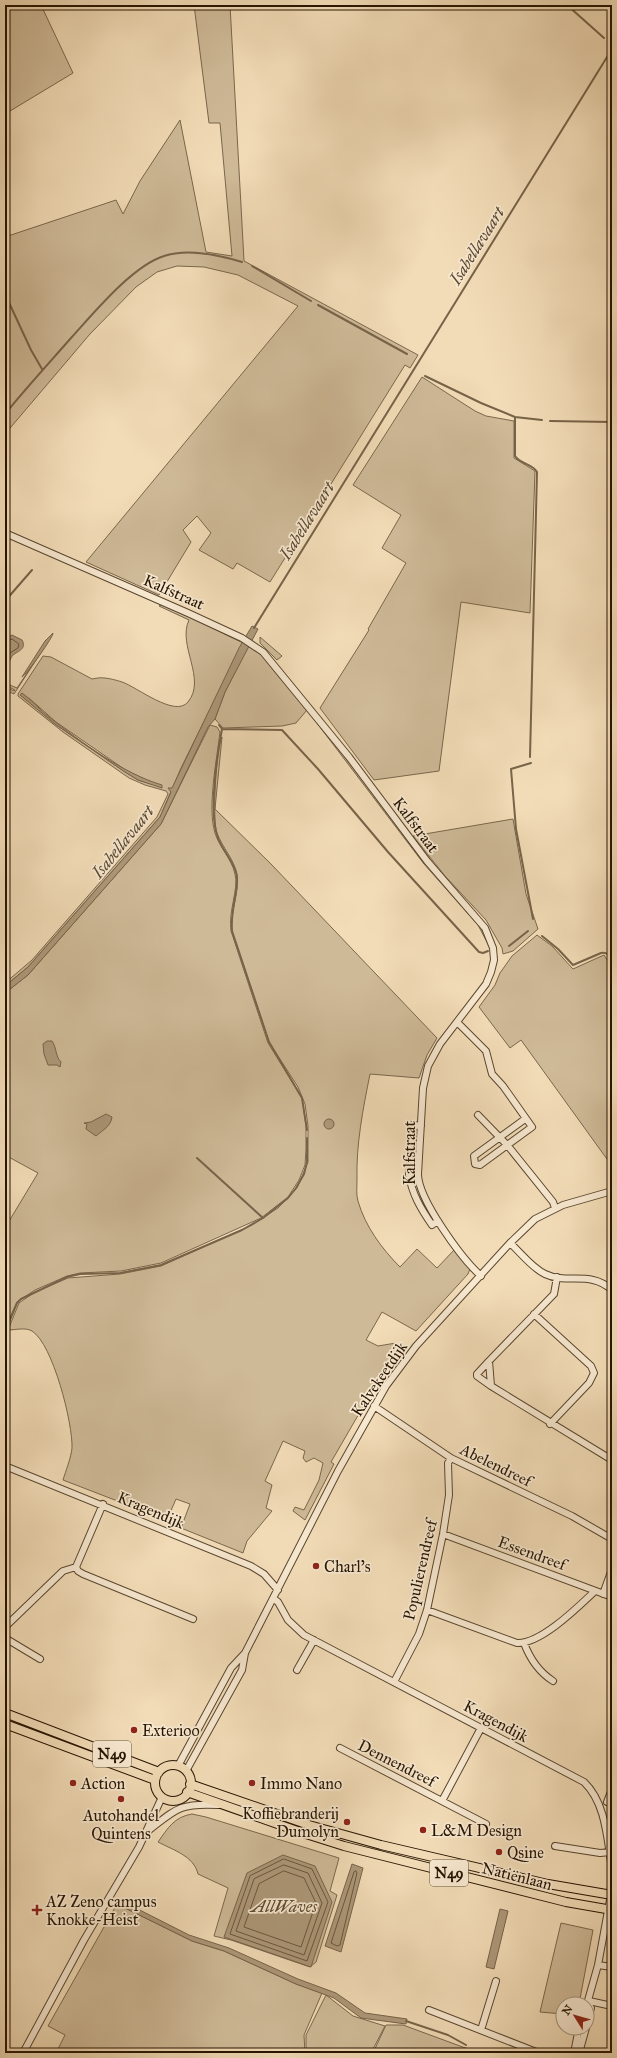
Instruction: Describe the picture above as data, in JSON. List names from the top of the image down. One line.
{"streets":{"main road":["N49","Natiënlaan"],"street":["Kalfstraat","Kalvekeetdijk","Abelendreef","Kragendijk","Essendreef","Populierendreef","Dennendreef"]},"crossings":[["Kalfstraat","Kalvekeetdijk"],["Kalvekeetdijk","Abelendreef"],["Kalvekeetdijk","Kragendijk"],["Kalvekeetdijk","N49"],["Kalvekeetdijk","Natiënlaan"],["Abelendreef","Populierendreef"],["Kragendijk","Populierendreef"],["Kragendijk","Dennendreef"],["Essendreef","Populierendreef"],["N49","Natiënlaan"]],"water":["Isabellavaart","AllWaves"],"places":{"other":["Charl's","Exterioo","Action","Immo Nano","Autohandel Quintens","Koffiebranderij Dumolyn","L&M Design","Qsine"],"health":["AZ Zeno campus Knokke-Heist"]},"north":"top left"}
